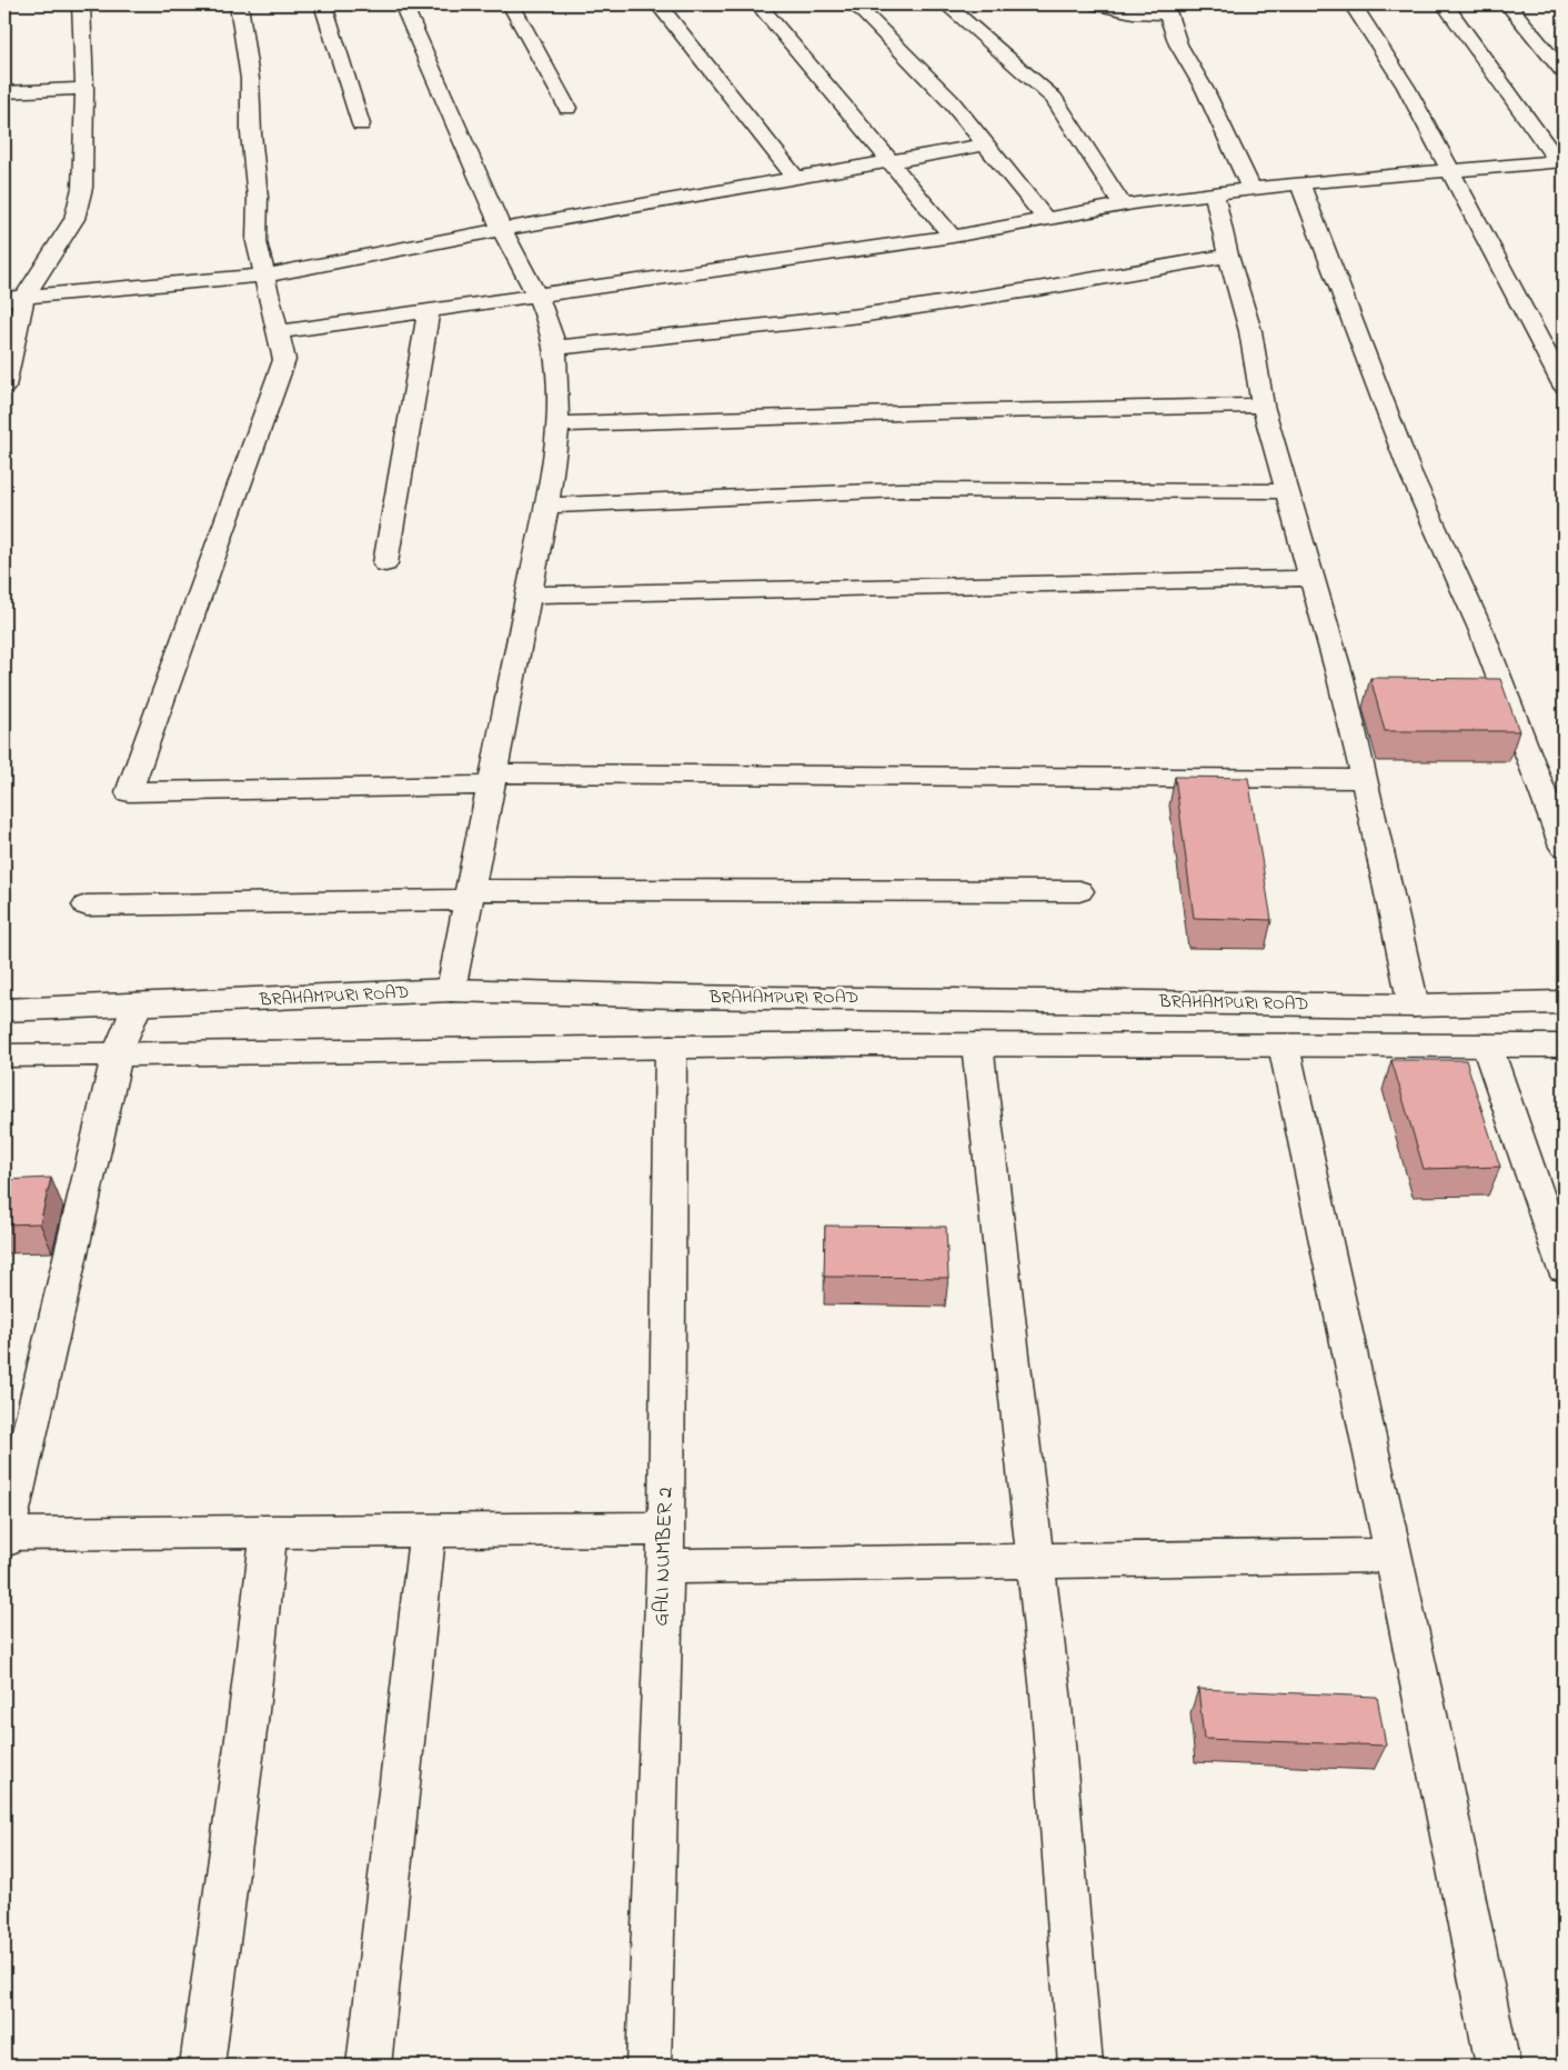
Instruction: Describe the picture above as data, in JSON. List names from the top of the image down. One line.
{"streets":{"street":["BRAHAMPURI ROAD","GALI NUMBER 2"]}}
